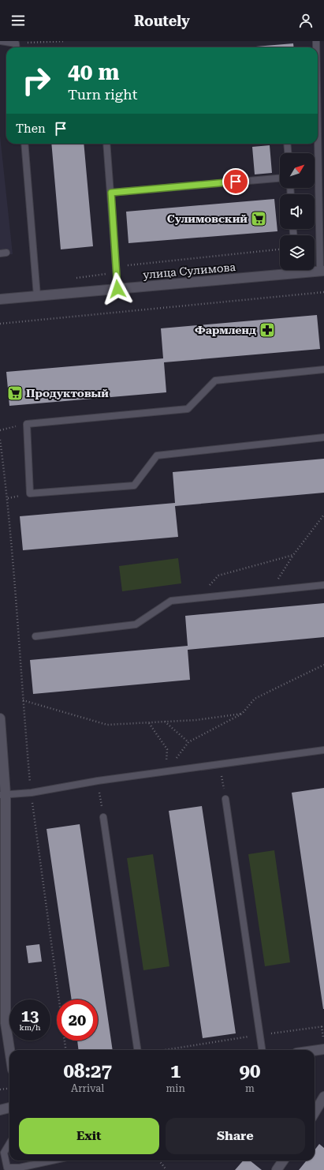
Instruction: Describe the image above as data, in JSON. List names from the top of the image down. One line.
{"streets":{"street":["улица Сулимова"]},"places":{"supermarket":["Сулимовский","Продуктовый"],"pharmacy":["Фармленд"]},"north":"top right","page":{"header":"Routely","turn":["40 m","Turn right"],"then":"Then","speed":"13 km/h","limit":"20","eta":["08:27","Arrival","1","min","90","m"],"buttons":["Exit","Share"]}}
